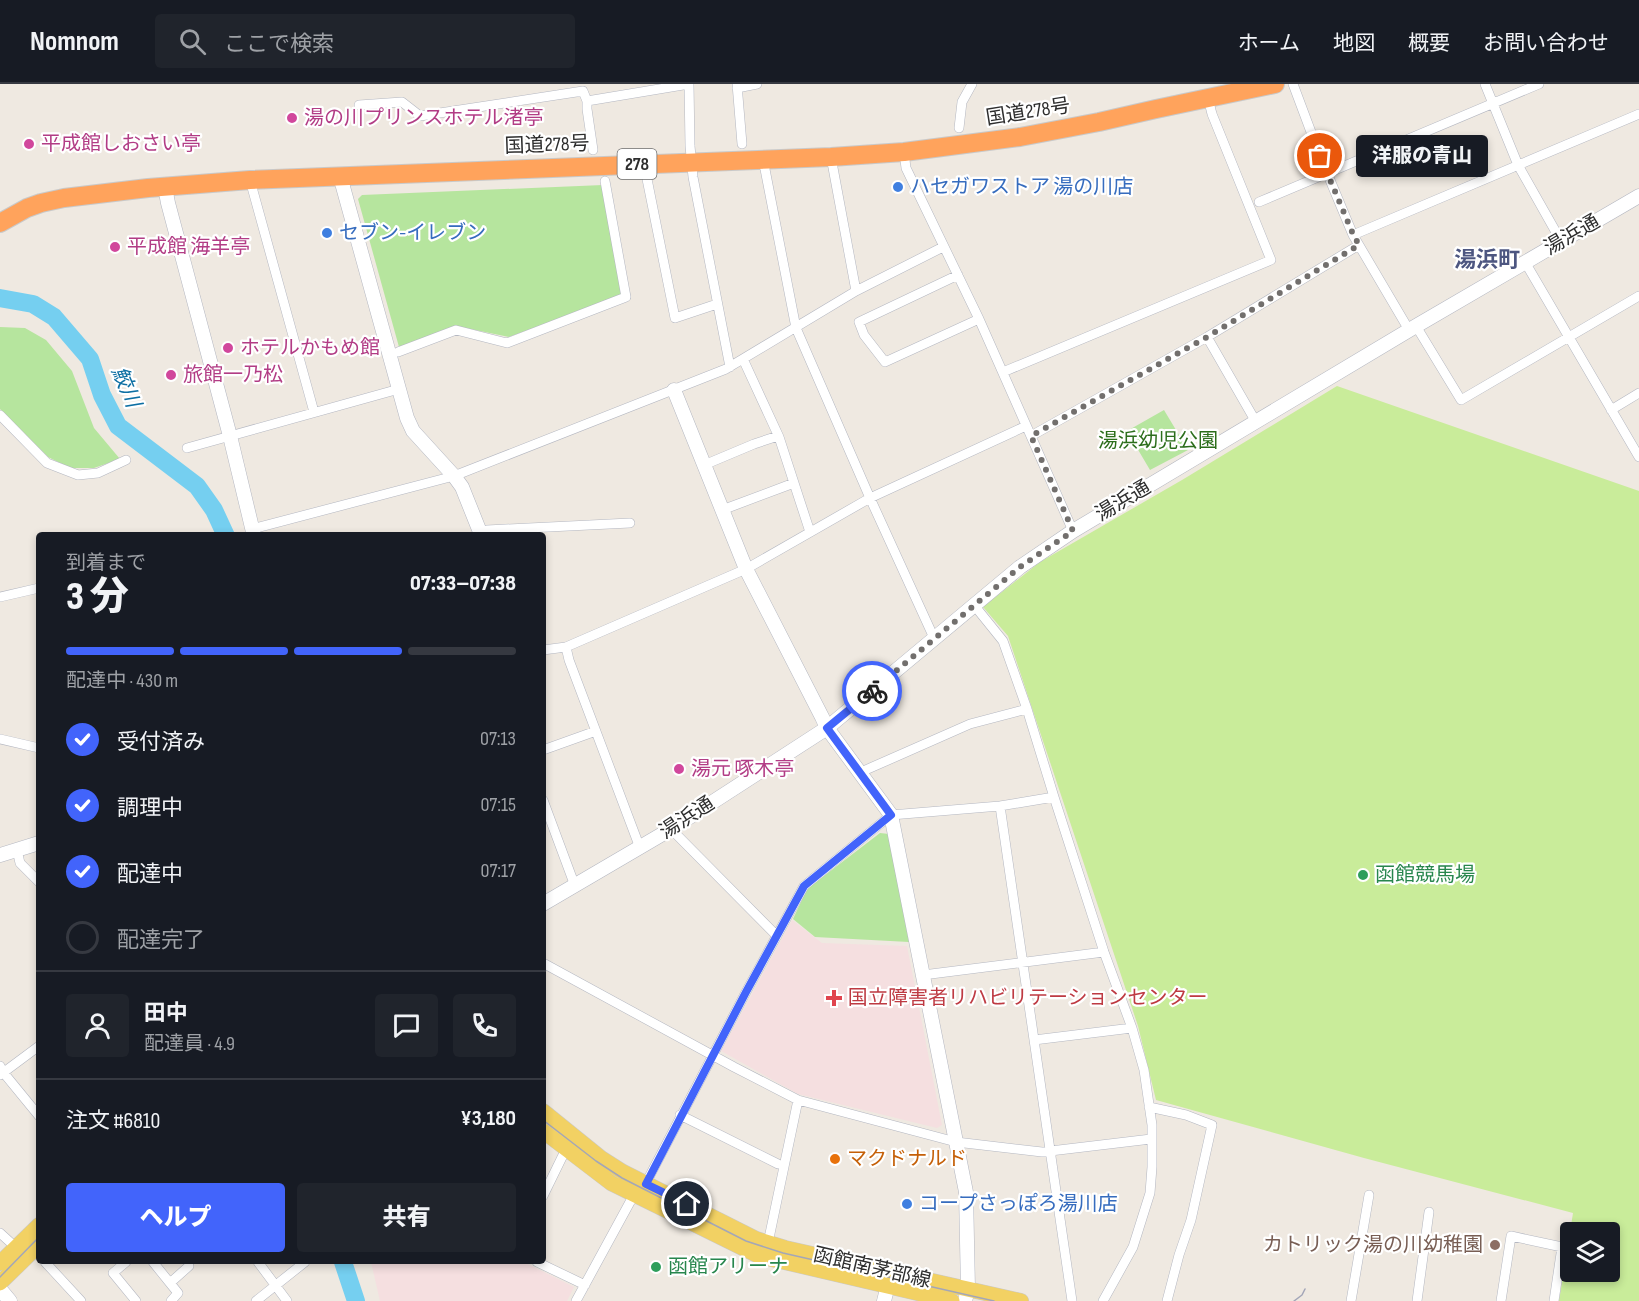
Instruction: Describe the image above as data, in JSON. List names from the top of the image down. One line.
{"streets":{"highway":["国道278号","278"],"main road":["函館南茅部線"],"street":["湯浜通"]},"districts":["湯浜町"],"water":["鮫川"],"parks":["湯浜幼児公園"],"places":{"other":["湯の川プリンスホテル渚亭","平成館しおさい亭","洋服の青山","ハセガワストア 湯の川店","セブン-イレブン","平成館 海羊亭","ホテルかもめ館","旅館一乃松","湯元 啄木亭","函館競馬場","マクドナルド","コープさっぽろ湯川店","カトリック湯の川幼稚園","函館アリーナ"],"health":["国立障害者リハビリテーションセンター"]},"page":{"header":"Nomnom","search":"ここで検索","nav":["ホーム","地図","概要","お問い合わせ"],"bubble":"洋服の青山","heading":["3 分","到着まで","07:33–07:38"],"panel":["田中","配達員 · 4.9","注文 #6810","¥3,180"],"bar":"配達中 · 430 m","list":[["受付済み","07:13"],["調理中","07:15"],["配達中","07:17"],"配達完了"],"buttons":["ヘルプ","共有"]}}
